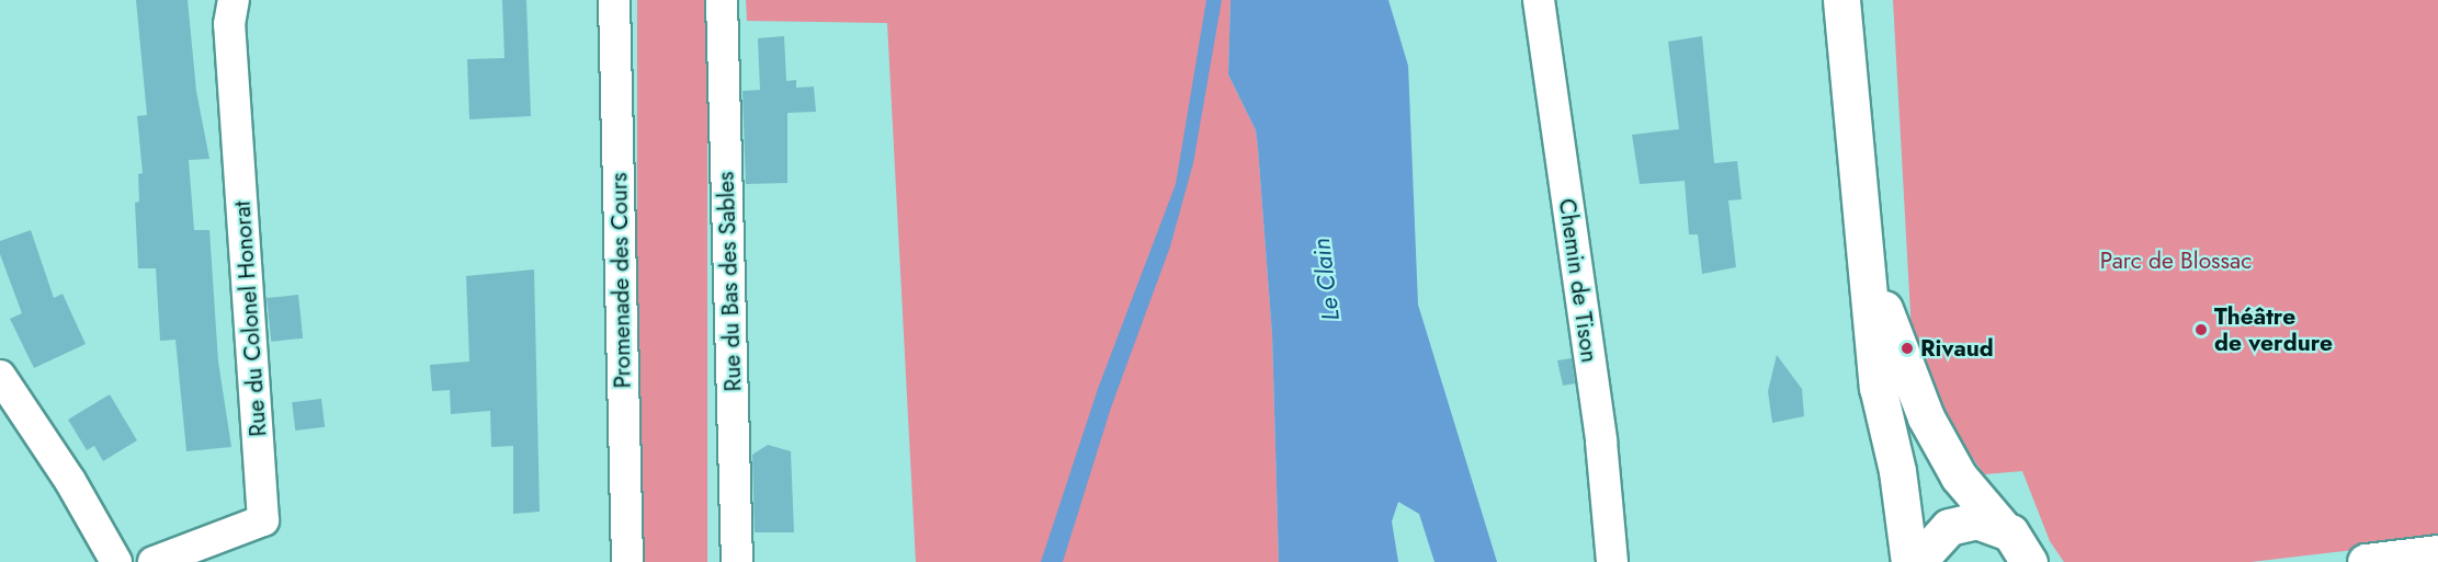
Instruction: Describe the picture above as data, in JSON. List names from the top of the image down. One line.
{"streets":{"street":["Promenade des Cours","Chemin de Tison","Rue du Bas des Sables","Rue du Colonel Honorat"]},"water":["Le Clain"],"parks":["Parc de Blossac"],"places":["Théâtre de verdure","Rivaud"]}
